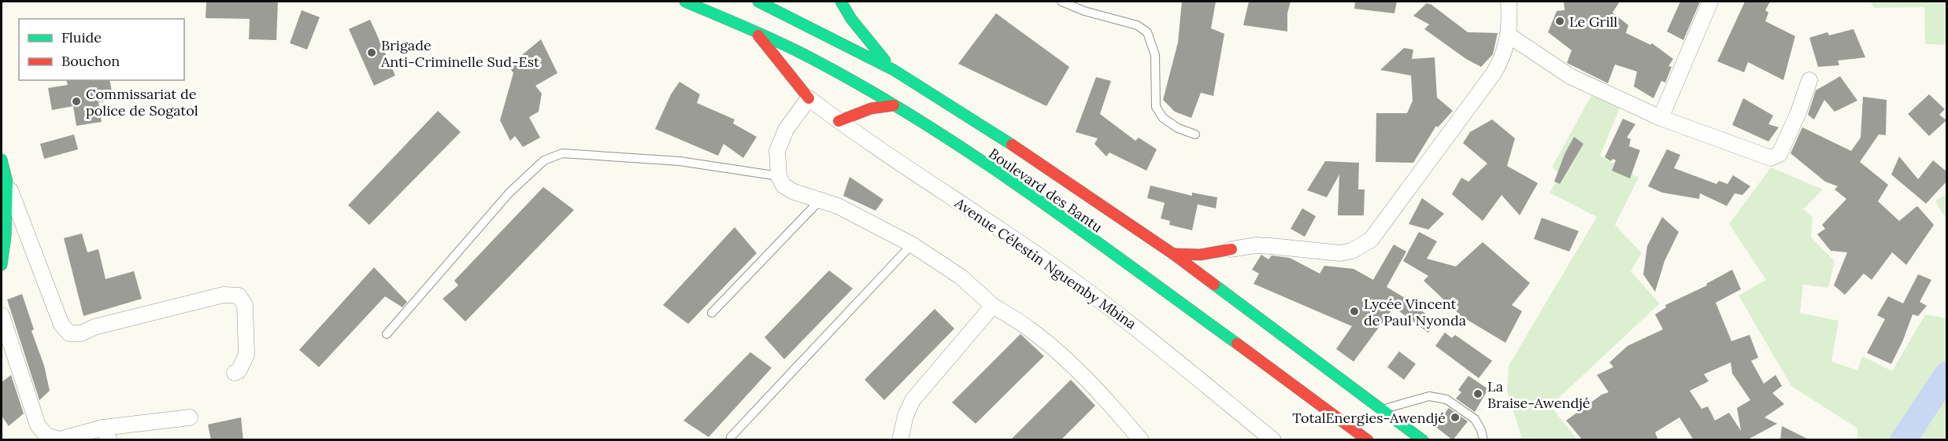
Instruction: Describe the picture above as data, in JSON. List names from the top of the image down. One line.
{"streets":{"main road":["Boulevard des Bantu"],"street":["Avenue Célestin Nguemby Mbina"]},"places":["Le Grill","Brigade Anti-Criminelle Sud-Est","Commissariat de police de Sogatol","Lycée Vincent de Paul Nyonda","La Braise-Awendjé","TotalEnergies-Awendjé"],"legend":["Fluide","Bouchon"]}
